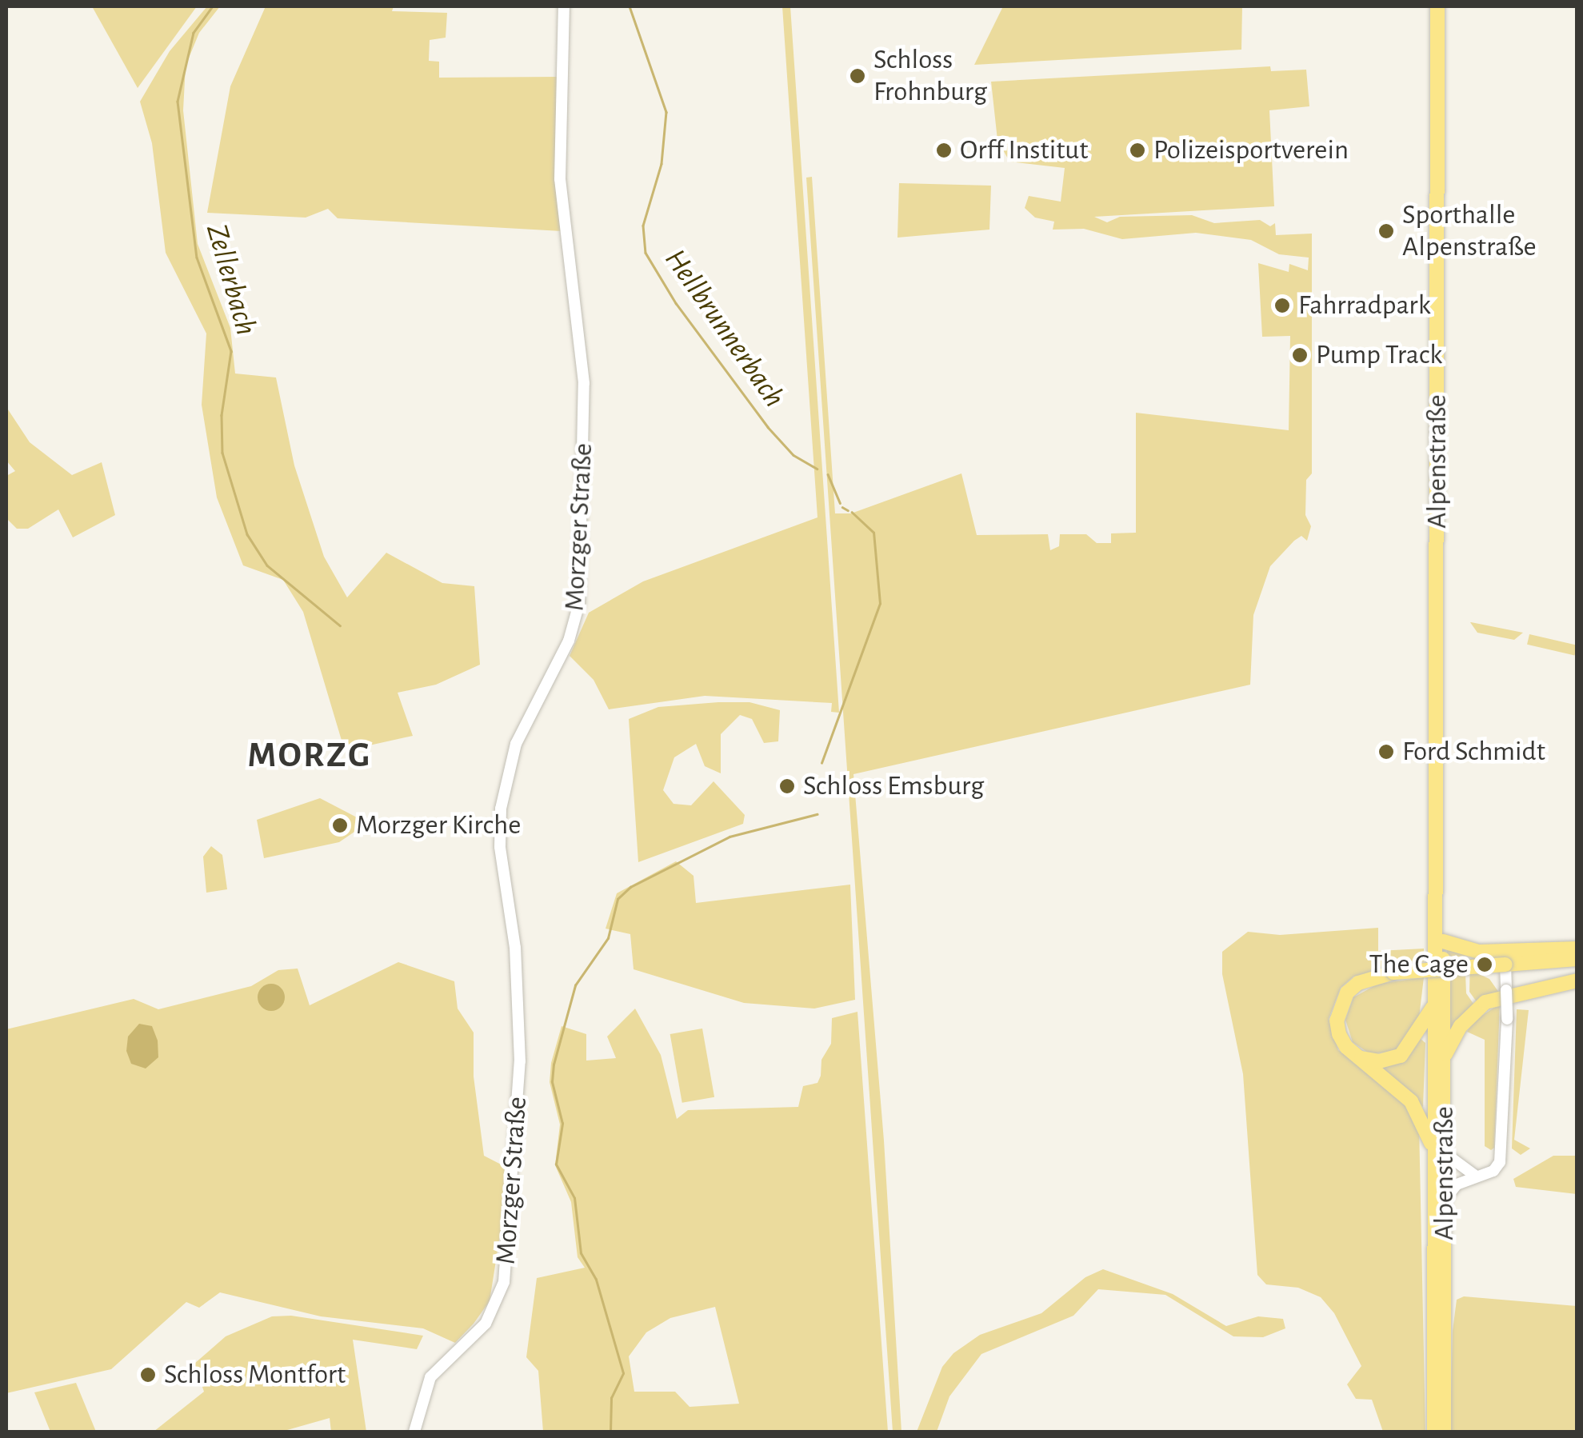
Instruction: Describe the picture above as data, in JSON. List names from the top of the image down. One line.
{"streets":{"main road":["Alpenstraße"],"street":["Morzger Straße"]},"districts":["MORZG"],"water":["Zellerbach","Hellbrunnerbach"],"places":["Schloss Frohnburg","Orff Institut","Polizeisportverein","Sporthalle Alpenstraße","Fahrradpark","Pump Track","Ford Schmidt","Schloss Emsburg","Morzger Kirche","The Cage","Schloss Montfort"]}
